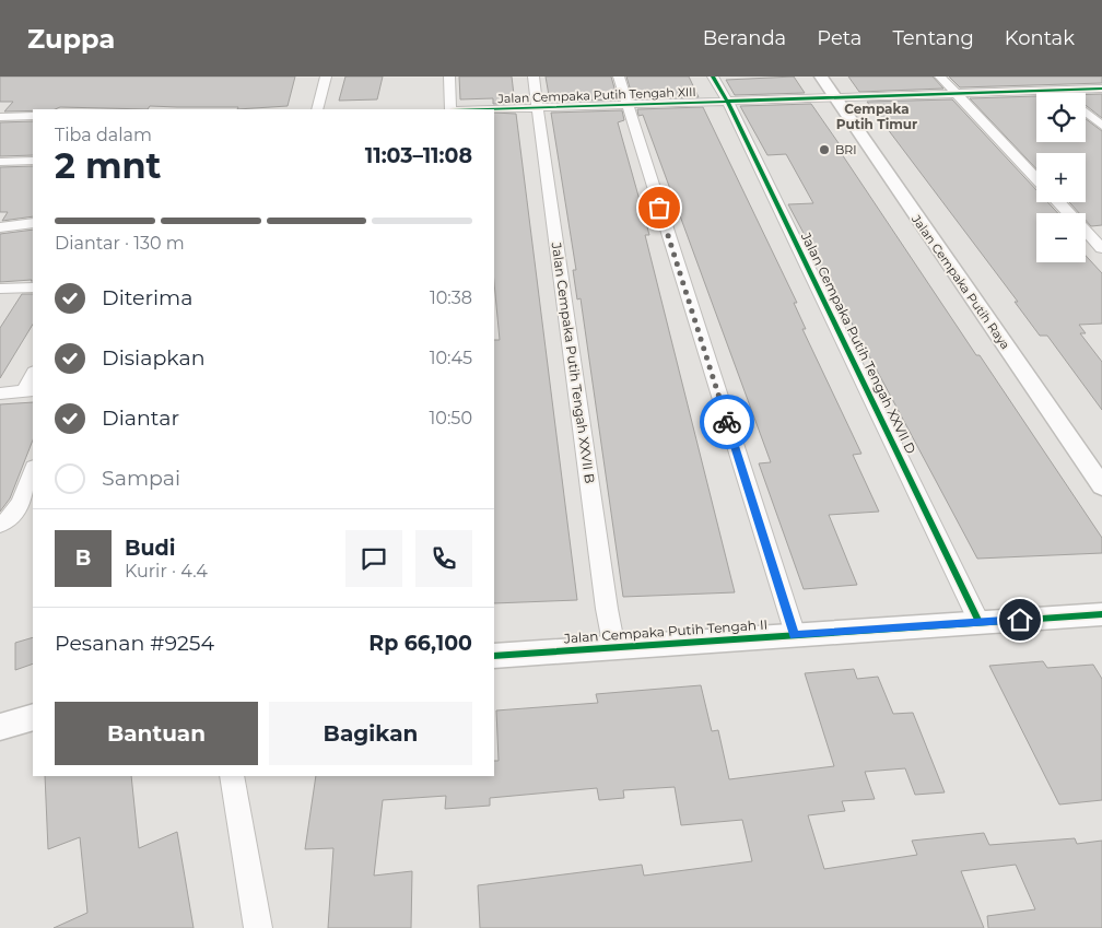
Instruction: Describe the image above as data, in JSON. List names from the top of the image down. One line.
{"streets":{"street":["Jalan Cempaka Putih Tengah XIII","Jalan Cempaka Putih Raya","Jalan Cempaka Putih Tengah XXVII D","Jalan Cempaka Putih Tengah XXVII B","Jalan Cempaka Putih Tengah II"]},"crossings":[["Jalan Cempaka Putih Tengah XIII","Jalan Cempaka Putih Raya"],["Jalan Cempaka Putih Tengah XIII","Jalan Cempaka Putih Tengah XXVII D"],["Jalan Cempaka Putih Tengah XIII","Jalan Cempaka Putih Tengah XXVII B"],["Jalan Cempaka Putih Tengah XXVII D","Jalan Cempaka Putih Tengah II"],["Jalan Cempaka Putih Tengah XXVII B","Jalan Cempaka Putih Tengah II"]],"districts":["Cempaka Putih Timur"],"places":["BRI"],"page":{"header":"Zuppa","nav":["Beranda","Peta","Tentang","Kontak"],"map_buttons":["+","−"],"heading":["2 mnt","Tiba dalam","11:03–11:08"],"panel":["Budi","Kurir · 4.4","Pesanan #9254","Rp 66,100"],"bar":"Diantar · 130 m","list":[["Diterima","10:38"],["Disiapkan","10:45"],["Diantar","10:50"],"Sampai"],"round":"B","buttons":["Bantuan","Bagikan"]}}
